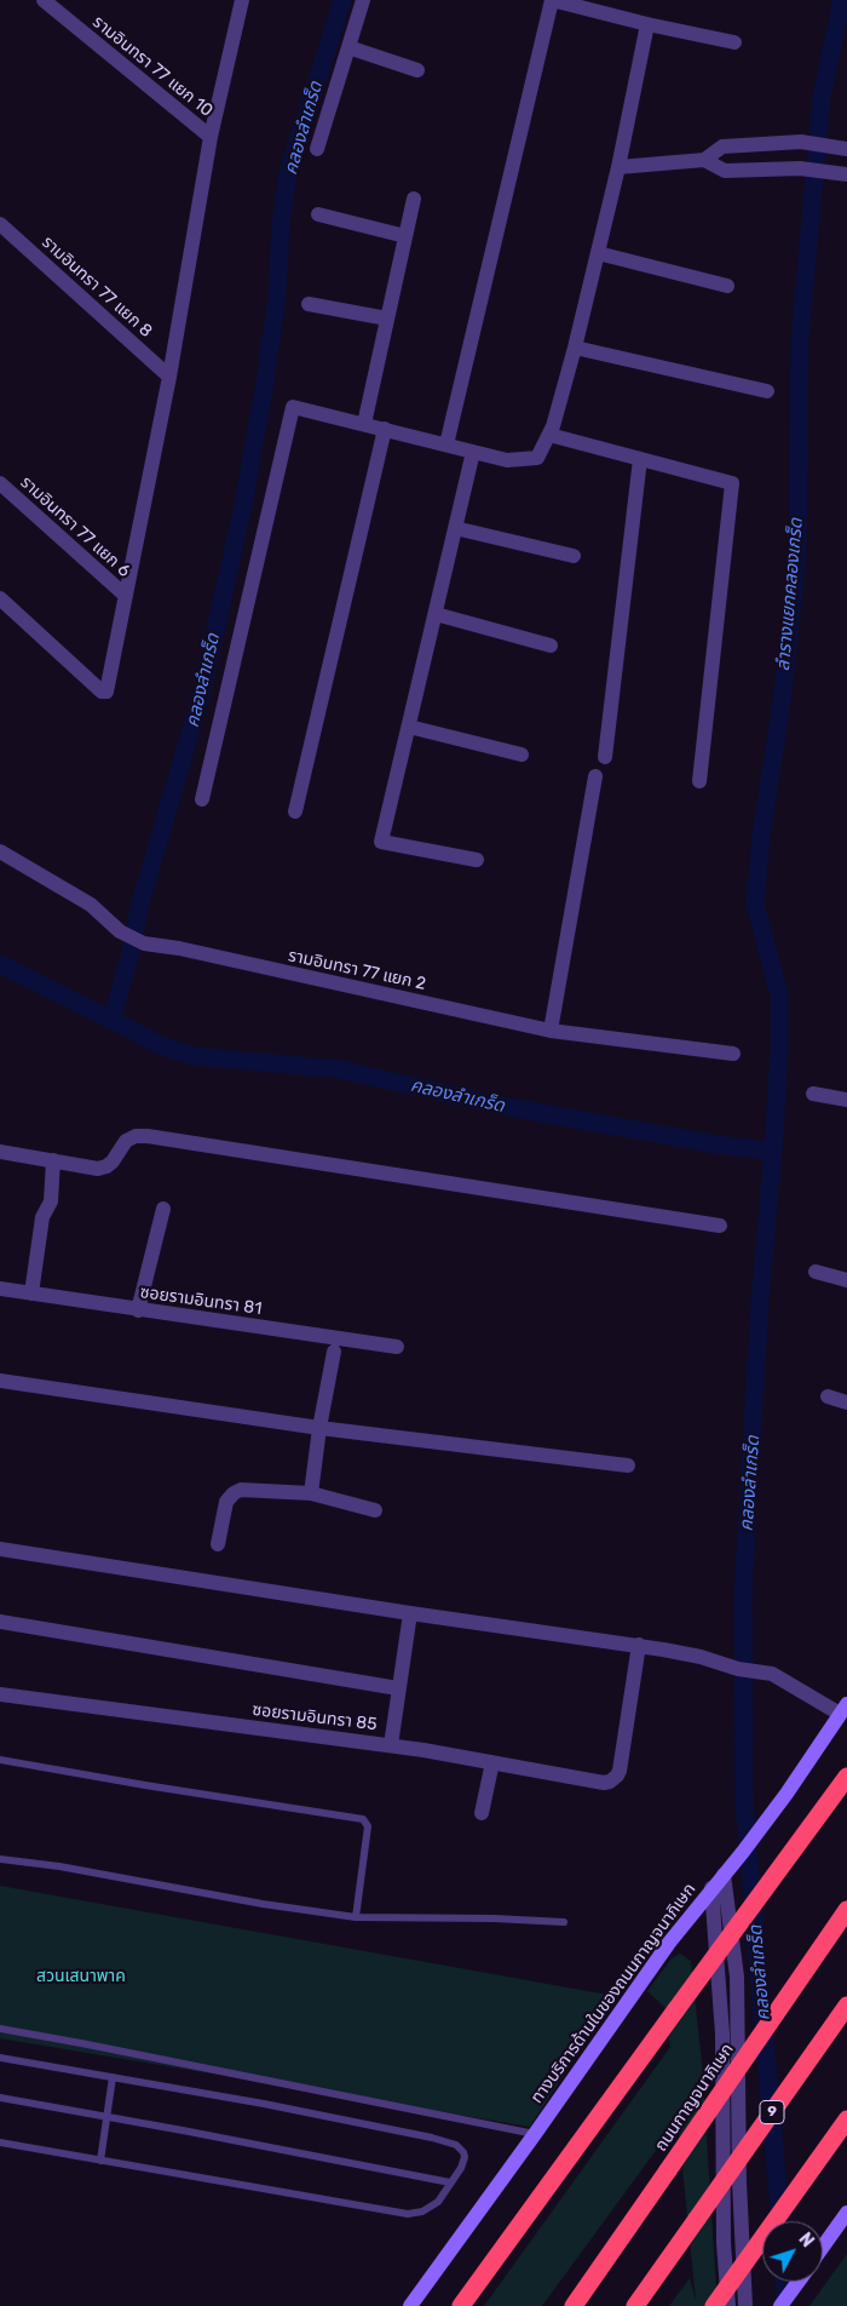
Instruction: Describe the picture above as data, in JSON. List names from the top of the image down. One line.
{"streets":{"highway":["ถนนกาญจนาภิเษก","9"],"main road":["ทางบริการด้านในของถนนกาญจนาภิเษก"],"street":["รามอินทรา 77 แยก 10","รามอินทรา 77 แยก 8","รามอินทรา 77 แยก 6","รามอินทรา 77 แยก 2","ซอยรามอินทรา 81","ซอยรามอินทรา 85"]},"water":["คลองลำเกร็ด","ลำรางแยกคลองเกร็ด"],"parks":["สวนเสนาพาค"],"north":"top right"}
